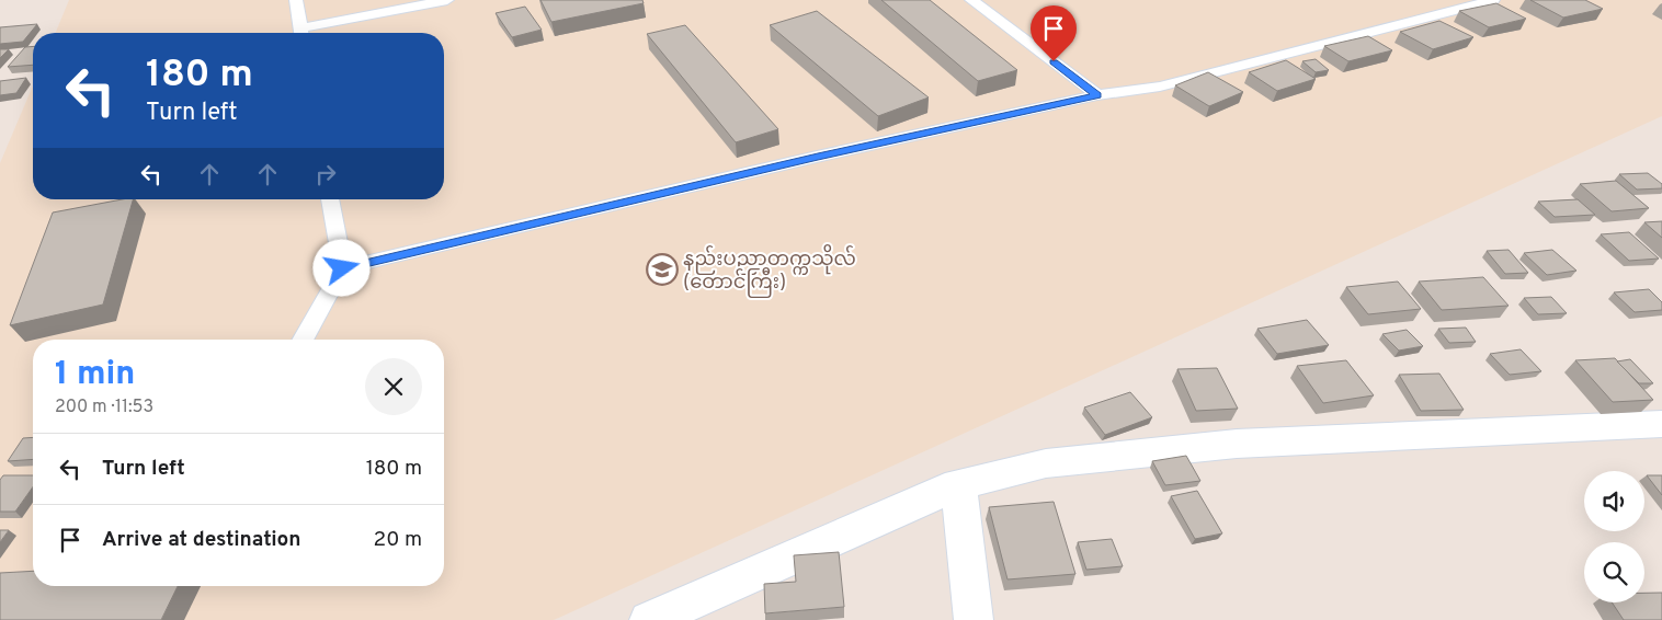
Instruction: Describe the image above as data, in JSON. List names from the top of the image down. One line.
{"places":{"school or university":["နည်းပညာတက္ကသိုလ် (တောင်ကြီး)"]},"page":{"turn":["180 m","Turn left"],"heading":["1 min","200 m · 11:53"],"list":[{"name":"Turn left","value":"180 m"},{"name":"Arrive at destination","value":"20 m"}]}}
